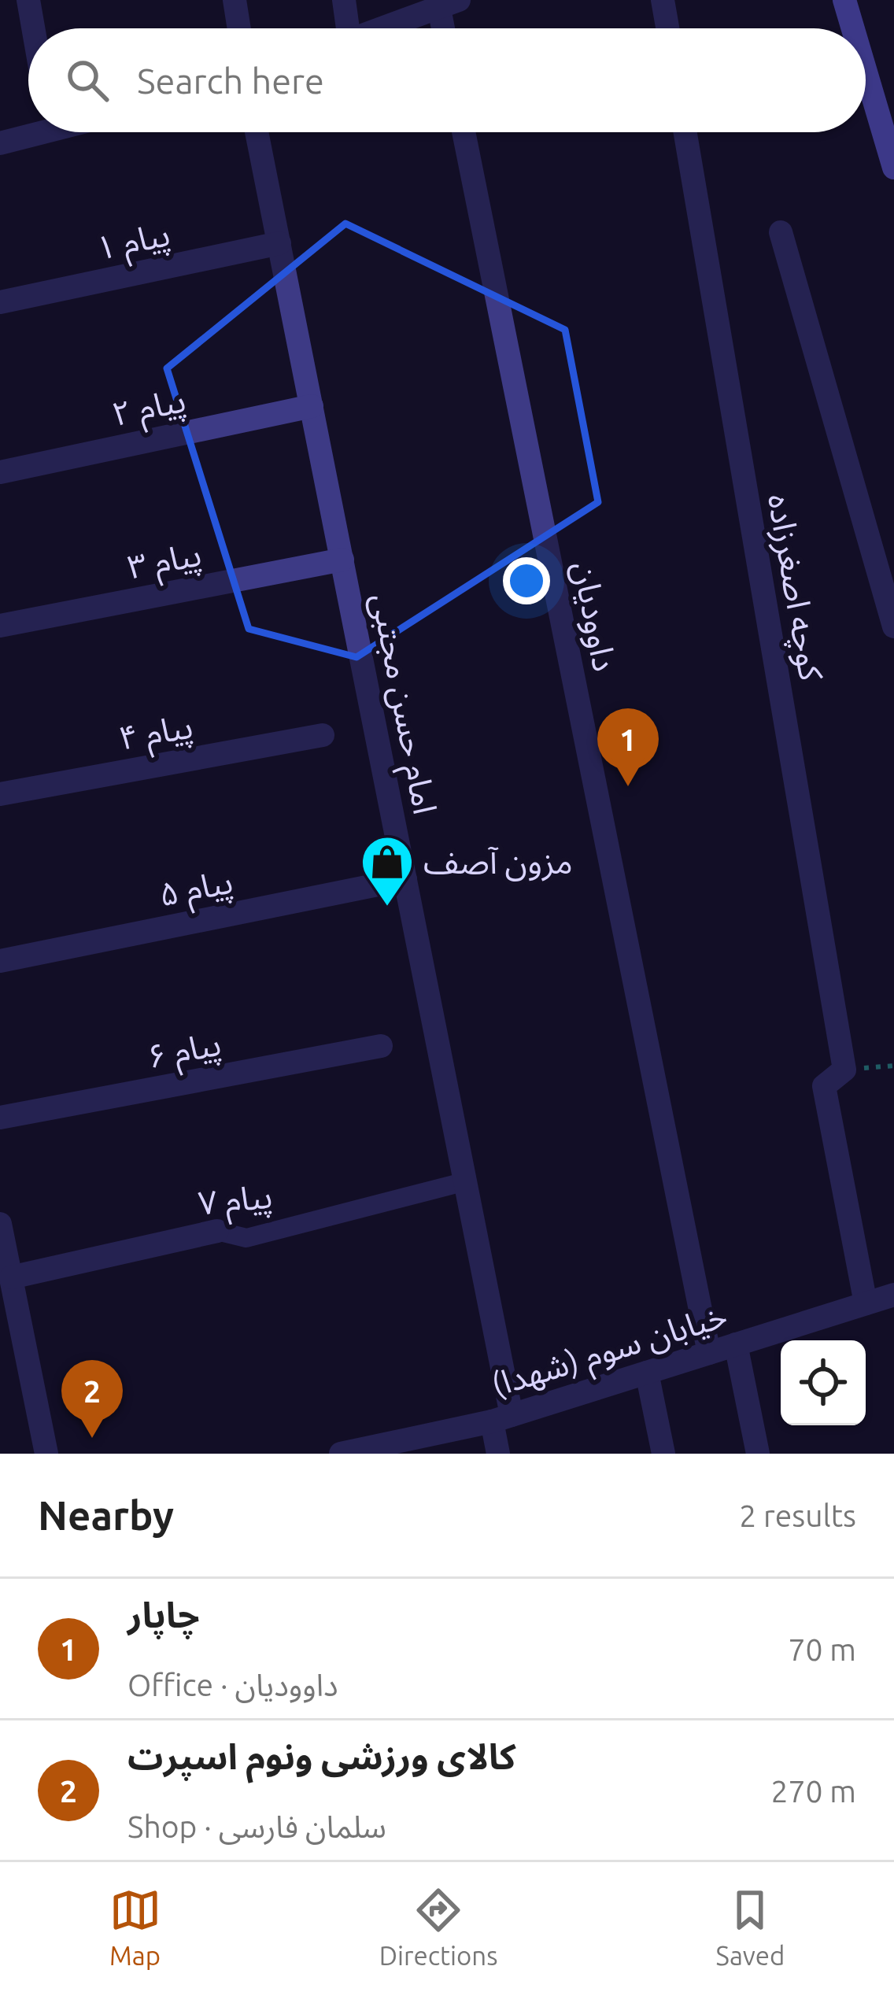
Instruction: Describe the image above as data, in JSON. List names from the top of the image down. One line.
{"streets":{"street":["پیام ۱","پیام ۲","پیام ۳","کوچه اصغرزاده","داوودیان","امام حسن مجتبی","پیام ۴","پیام ۵","پیام ۶","پیام ۷","خیابان سوم (شهدا)"]},"crossings":[["پیام ۱","امام حسن مجتبی"],["پیام ۲","امام حسن مجتبی"],["پیام ۳","امام حسن مجتبی"],["کوچه اصغرزاده","خیابان سوم (شهدا)"],["داوودیان","خیابان سوم (شهدا)"],["امام حسن مجتبی","پیام ۵"],["امام حسن مجتبی","پیام ۷"],["امام حسن مجتبی","خیابان سوم (شهدا)"]],"places":{"shop":["مزون آصف"]},"page":{"search":"Search here","pins":["1","2"],"heading":["Nearby","2 results"],"list":[{"mark":"1","name":"چاپار","note":"Office · داوودیان","value":"70 m"},{"mark":"2","name":"کالای ورزشی ونوم اسپرت","note":"Shop · سلمان فارسی","value":"270 m"}],"nav":["Map","Directions","Saved"]}}
